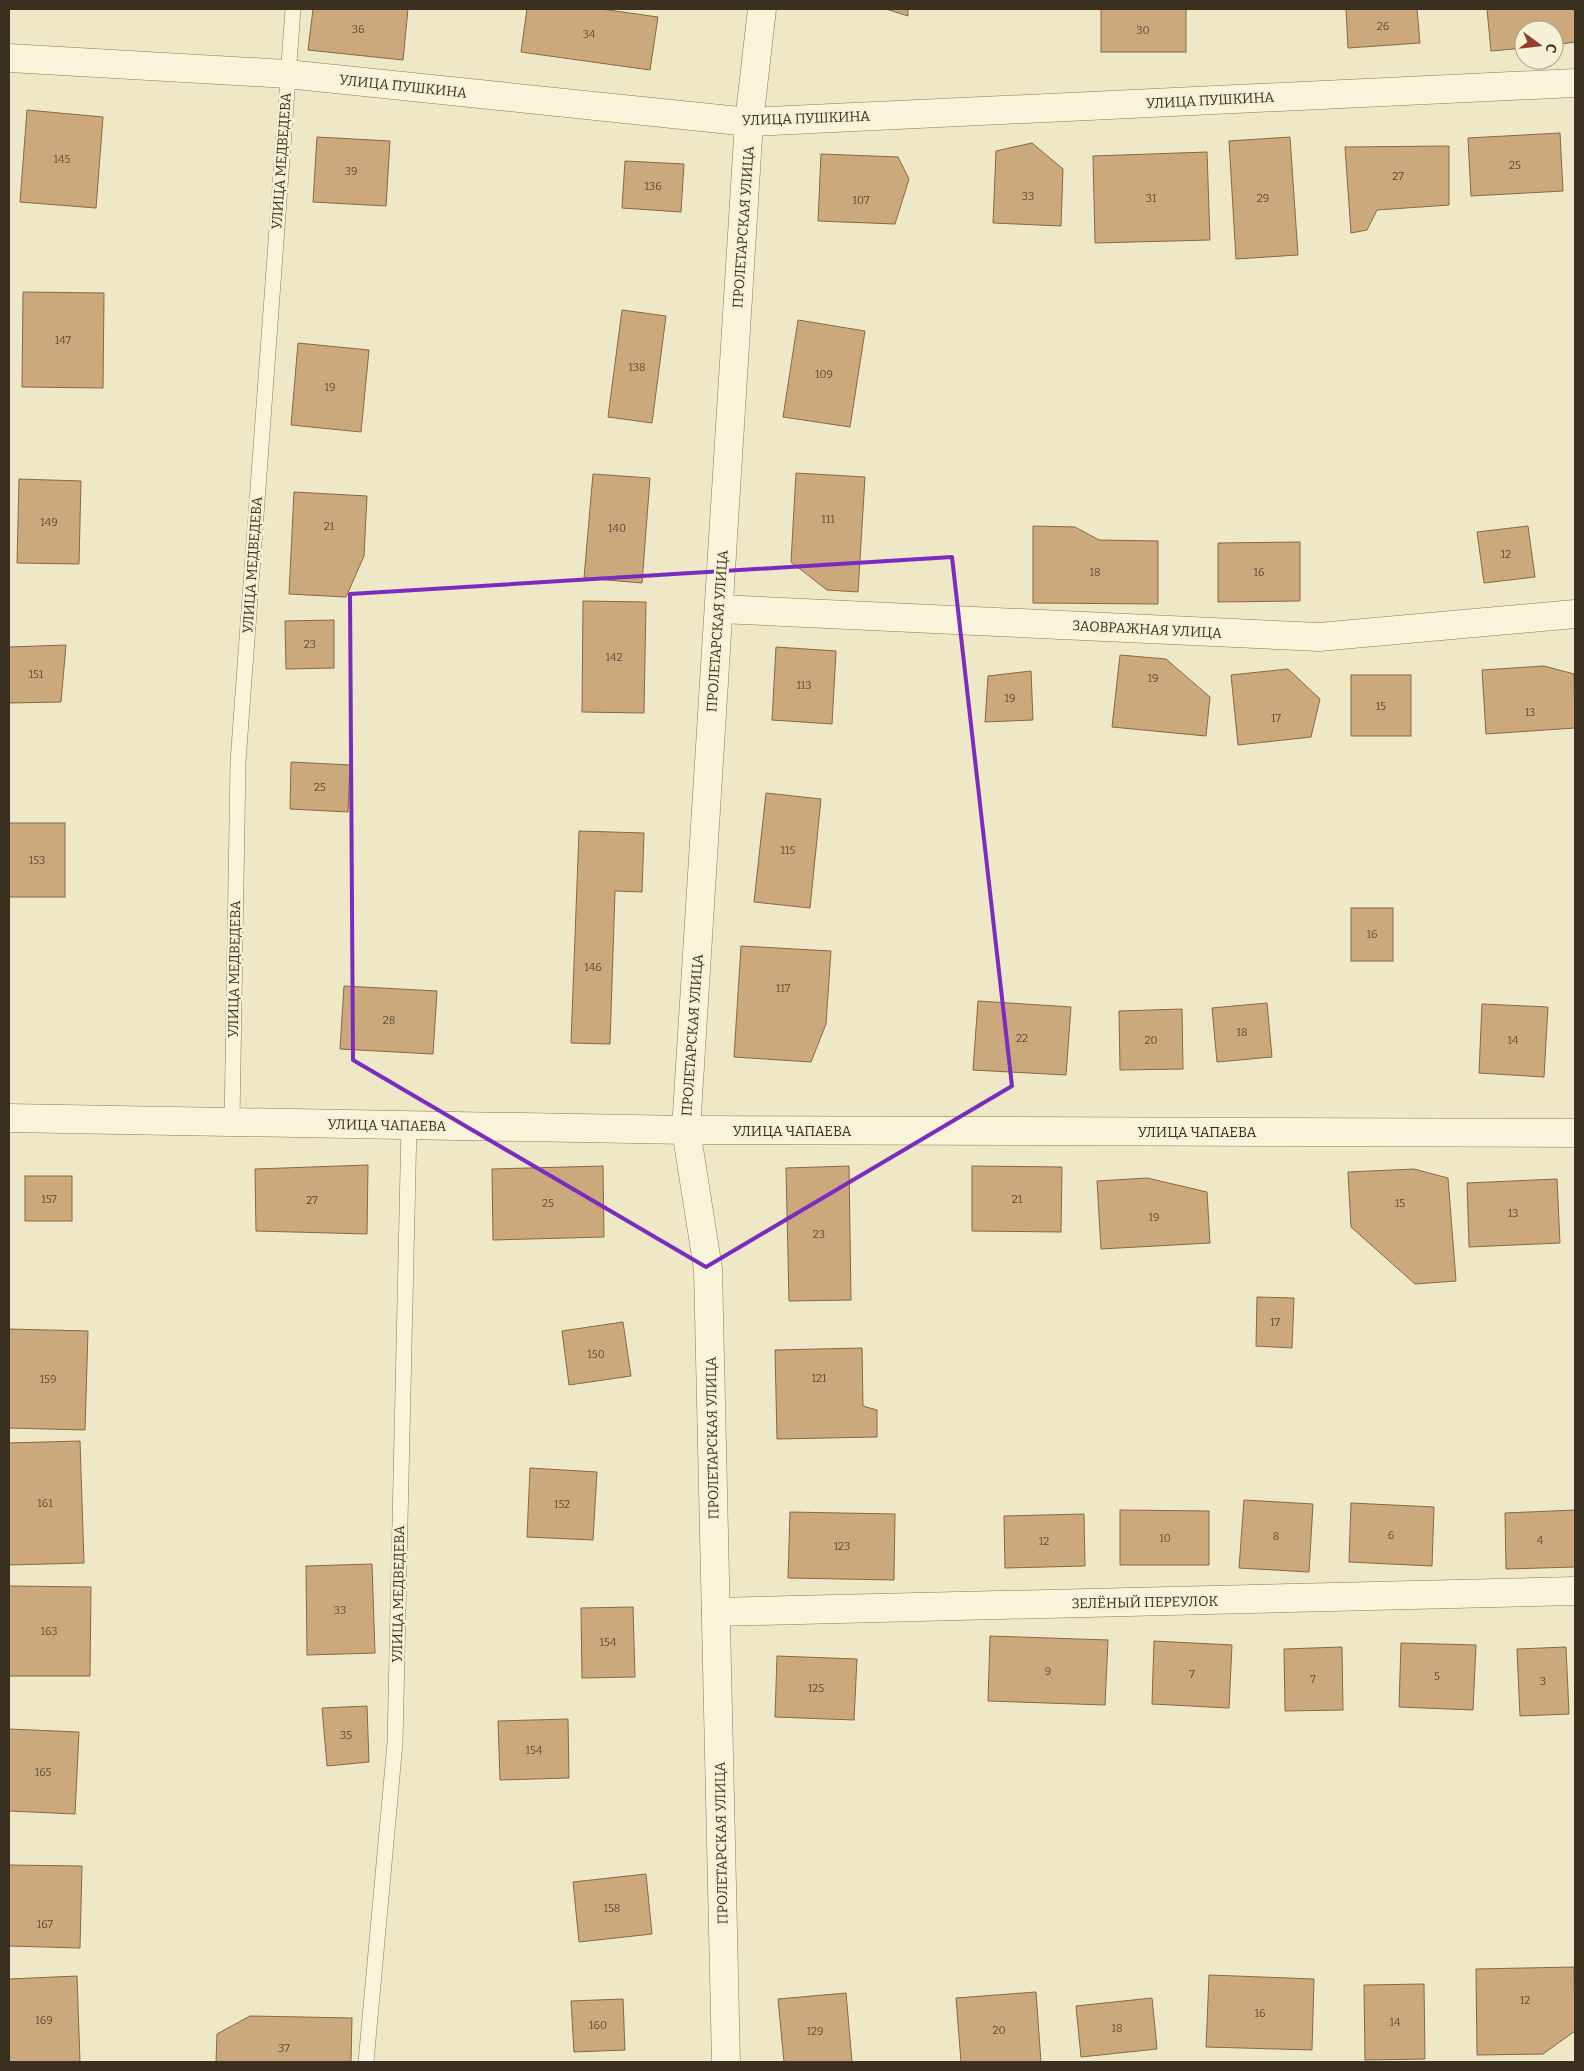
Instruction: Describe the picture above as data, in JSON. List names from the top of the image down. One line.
{"streets":{"street":["УЛИЦА ПУШКИНА","ПРОЛЕТАРСКАЯ УЛИЦА","ЗАОВРАЖНАЯ УЛИЦА","УЛИЦА ЧАПАЕВА","ЗЕЛЁНЫЙ ПЕРЕУЛОК"],"lane":["УЛИЦА МЕДВЕДЕВА"]},"crossings":[["УЛИЦА ПУШКИНА","УЛИЦА МЕДВЕДЕВА"],["УЛИЦА ПУШКИНА","ПРОЛЕТАРСКАЯ УЛИЦА"],["УЛИЦА МЕДВЕДЕВА","УЛИЦА ЧАПАЕВА"],["ПРОЛЕТАРСКАЯ УЛИЦА","ЗАОВРАЖНАЯ УЛИЦА"],["ПРОЛЕТАРСКАЯ УЛИЦА","УЛИЦА ЧАПАЕВА"],["ПРОЛЕТАРСКАЯ УЛИЦА","ЗЕЛЁНЫЙ ПЕРЕУЛОК"]],"house_numbers":["26","36","30","34","145","25","39","27","136","33","31","29","107","147","138","109","19","111","149","21","140","12","18","16","23","142","151","19","113","19","15","13","17","25","115","153","16","146","117","28","18","22","20","14","157","21","27","25","15","13","19","23","17","150","121","159","161","152","6","8","10","4","12","123","33","163","154","9","7","5","7","3","125","35","154","165","158","167","12","16","169","14","160","18","20","129","37"],"north":"right"}
